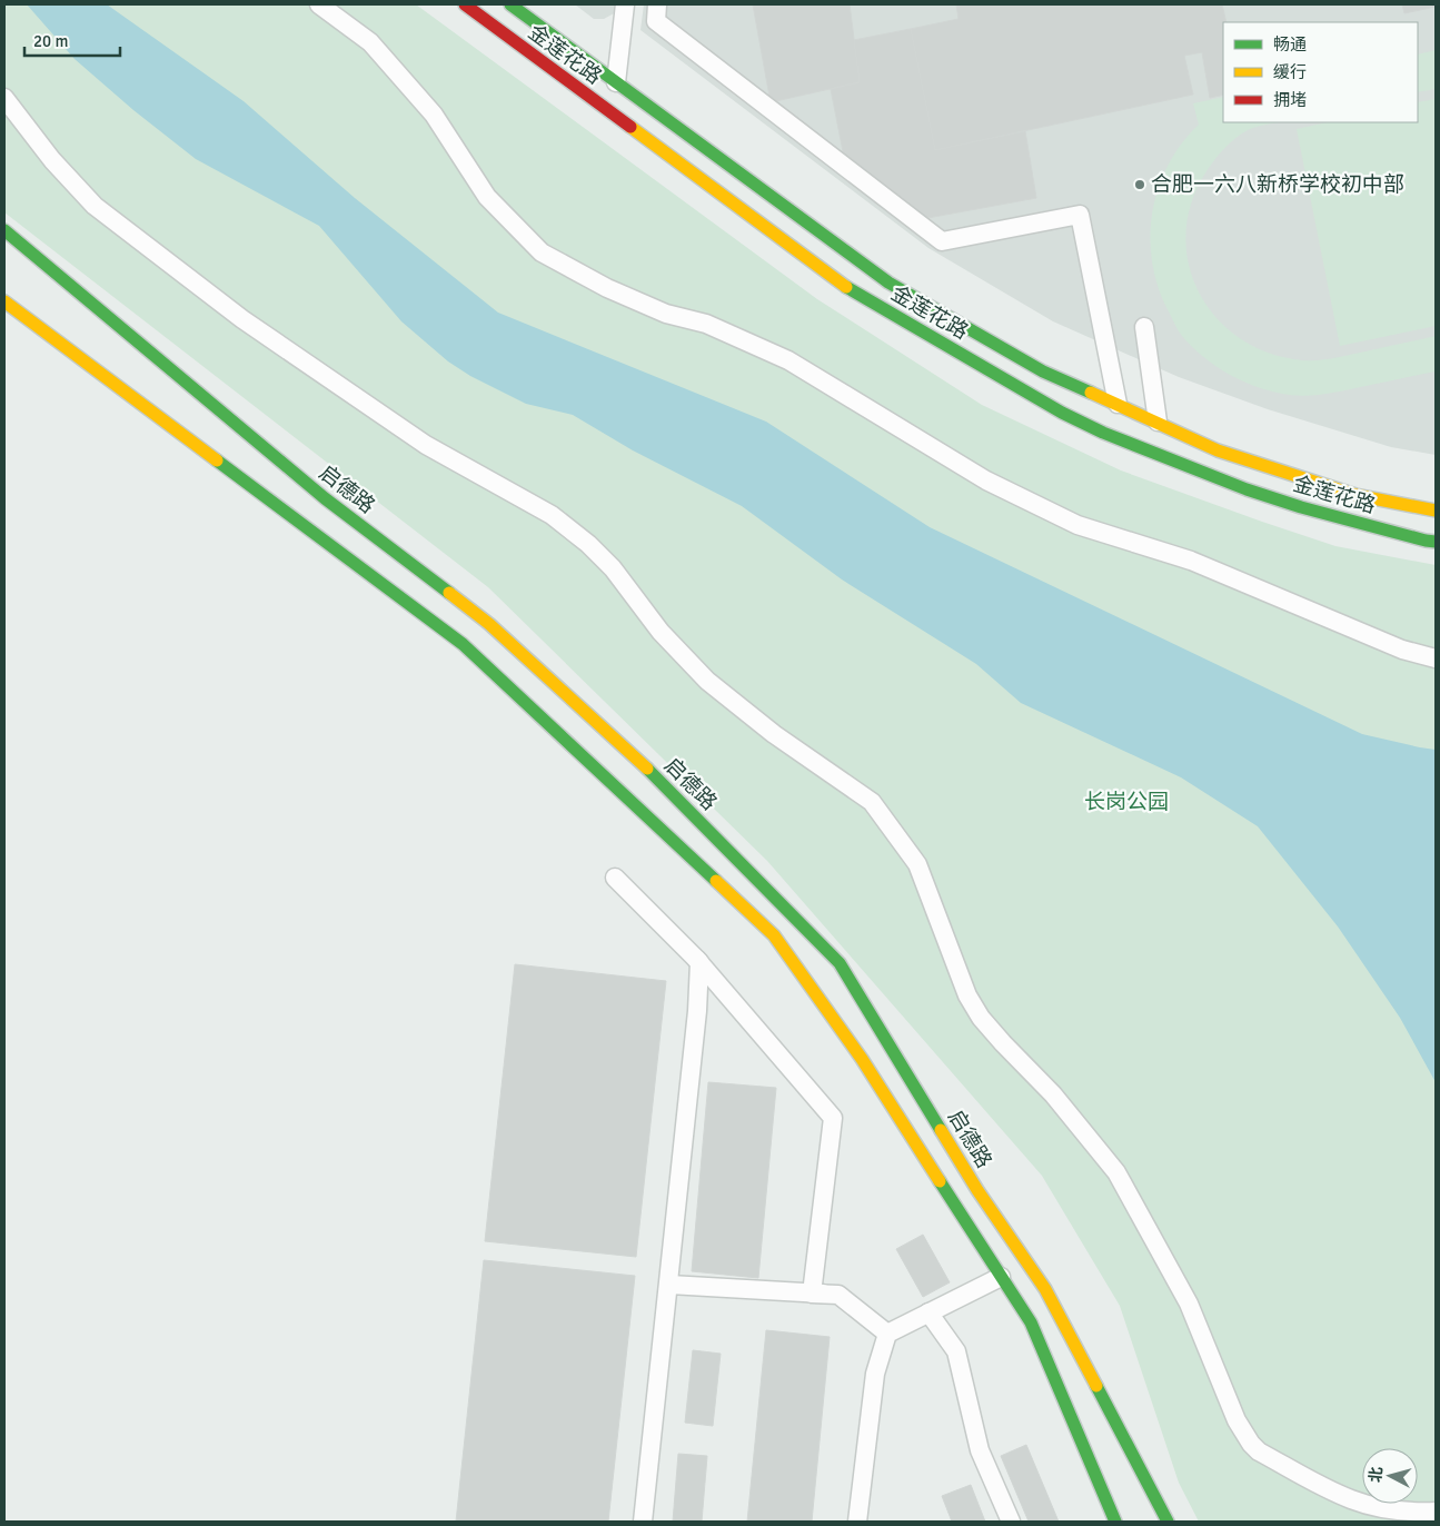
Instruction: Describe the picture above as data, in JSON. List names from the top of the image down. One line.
{"streets":{"main road":["金莲花路","启德路"]},"parks":["长岗公园"],"places":["合肥一六八新桥学校初中部"],"legend":["畅通","缓行","拥堵"],"scale_bar":"20 m","north":"left"}
